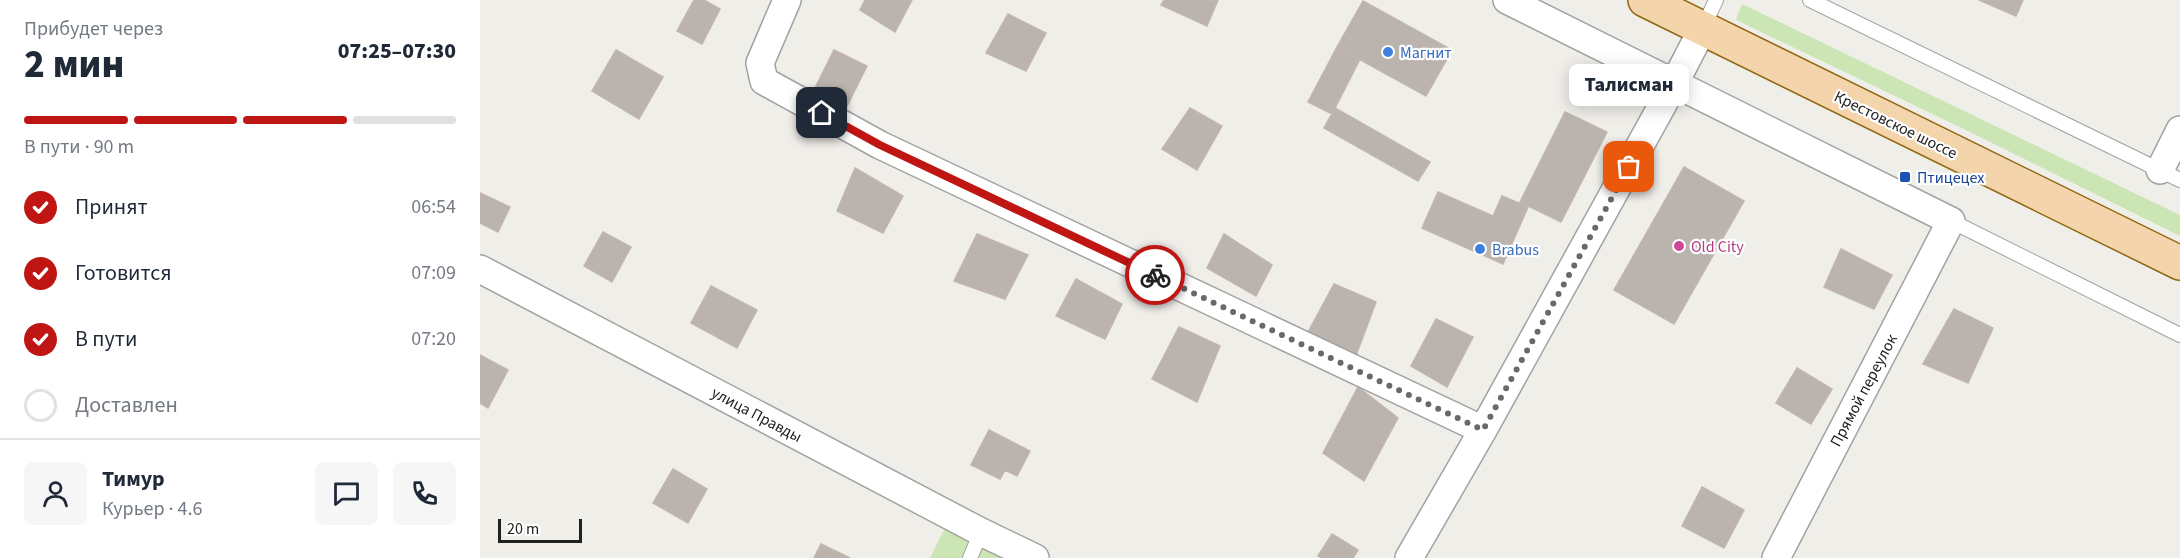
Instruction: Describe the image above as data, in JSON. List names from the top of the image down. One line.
{"streets":{"main road":["Крестовское шоссе"],"street":["Прямой переулок","улица Правды"]},"places":{"other":["Магнит","Талисман","Old City","Brabus"],"transit":["Птицецех"]},"scale_bar":"20 m","page":{"heading":["2 мин","Прибудет через","07:25–07:30"],"panel":["Тимур","Курьер · 4.6"],"bubble":"Талисман","bar":"В пути · 90 m","list":[["Принят","06:54"],["Готовится","07:09"],["В пути","07:20"],"Доставлен"],"scale":"20 m"}}
